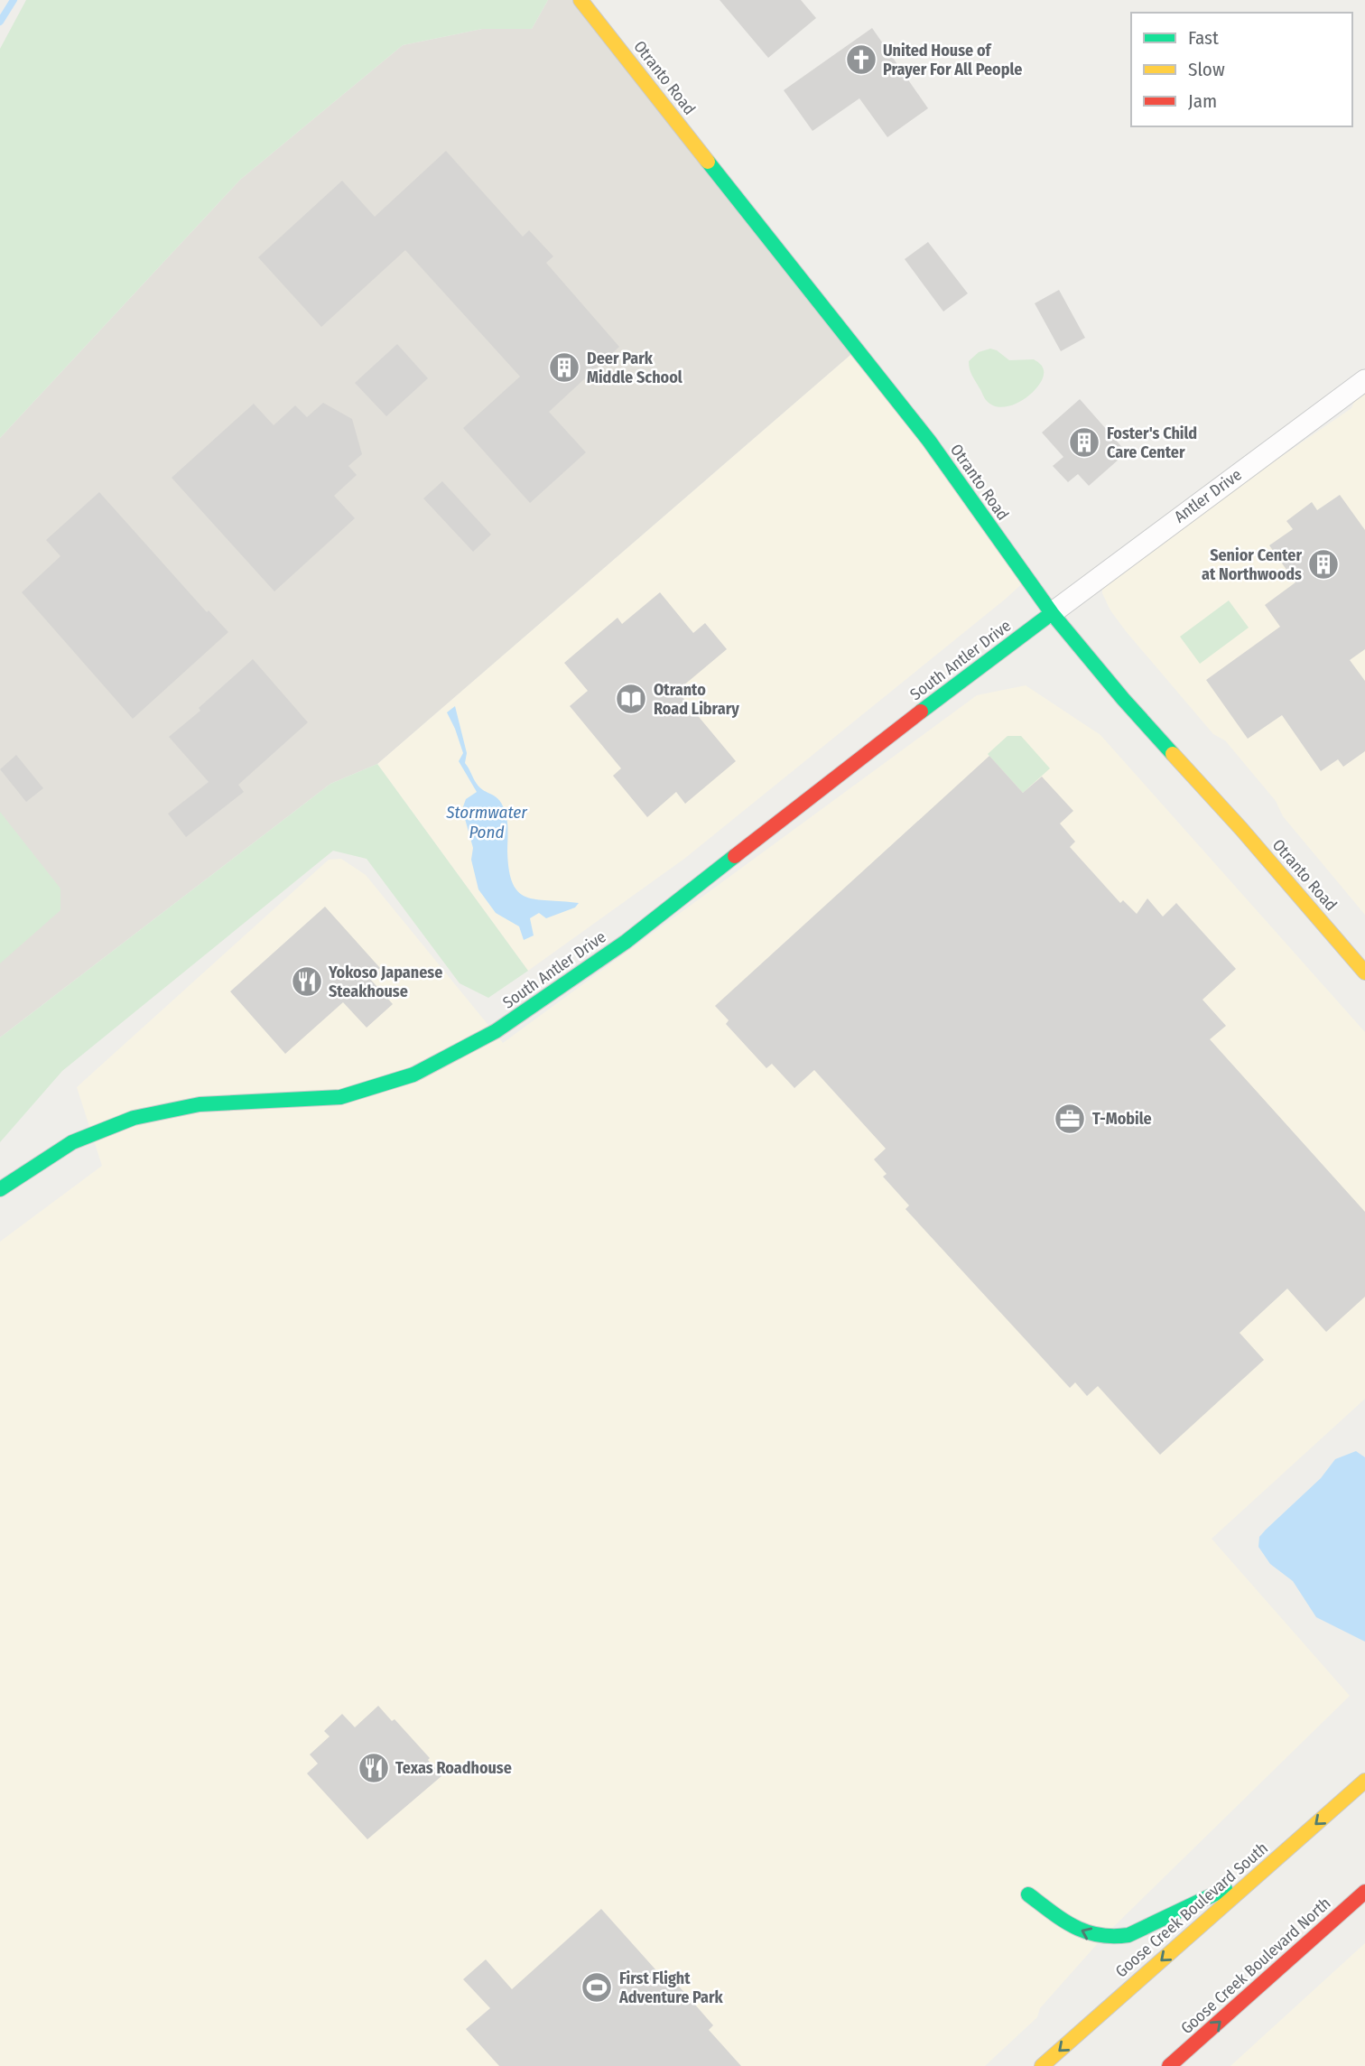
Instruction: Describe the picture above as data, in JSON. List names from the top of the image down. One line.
{"streets":{"main road":["Otranto Road","South Antler Drive","Goose Creek Boulevard South","Goose Creek Boulevard North"],"street":["Antler Drive"]},"crossings":[["Otranto Road","Antler Drive"],["Otranto Road","South Antler Drive"],["Antler Drive","South Antler Drive"]],"one_way":["Goose Creek Boulevard South","Goose Creek Boulevard North"],"water":["Stormwater Pond"],"places":{"church":["United House of Prayer For All People"],"building":["Deer Park Middle School","Foster's Child Care Center","Senior Center at Northwoods"],"library":["Otranto Road Library"],"restaurant":["Yokoso Japanese Steakhouse","Texas Roadhouse"],"office":["T-Mobile"],"sports":["First Flight Adventure Park"]},"legend":["Fast","Slow","Jam"]}
